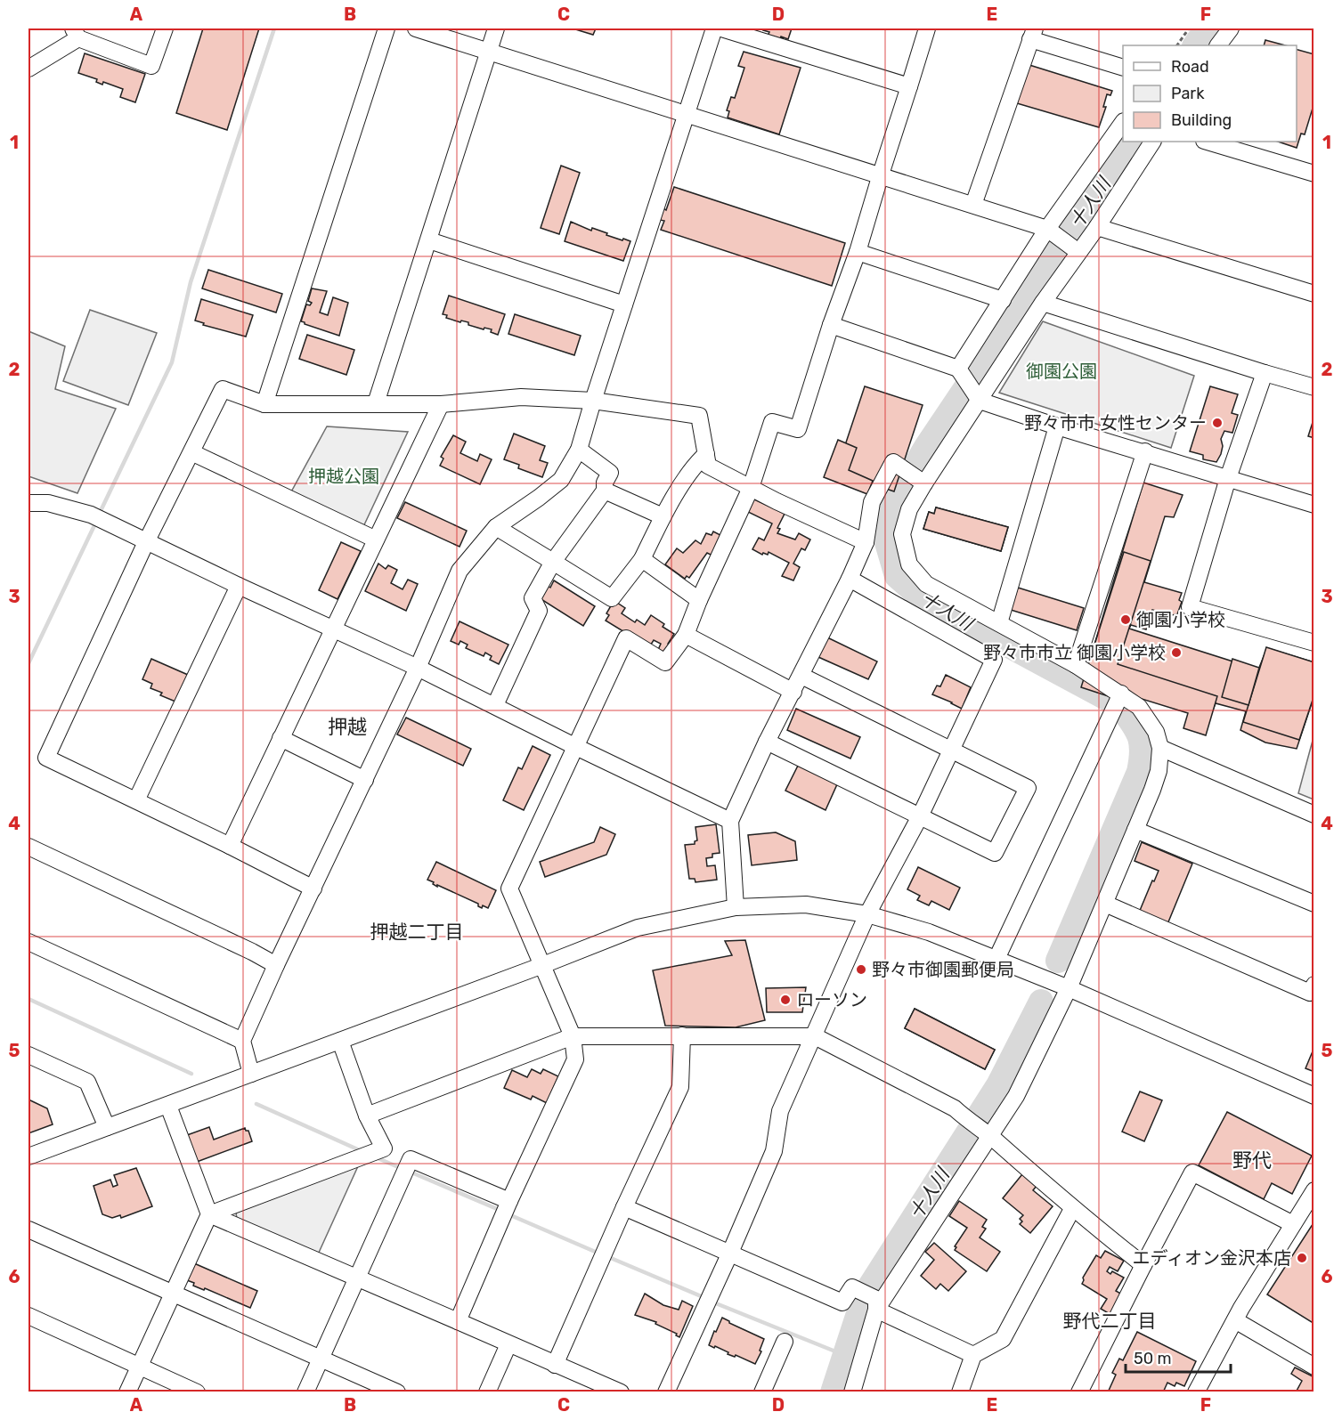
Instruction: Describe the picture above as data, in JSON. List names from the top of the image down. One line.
{"districts":["押越","押越二丁目","野代","野代二丁目"],"water":["十人川"],"parks":["御園公園","押越公園"],"places":["野々市市 女性センター","御園小学校","野々市市立 御園小学校","野々市御園郵便局","ローソン","エディオン金沢本店"],"legend":["Road","Park","Building"],"scale_bar":"50 m","grid":{"columns":["A","B","C","D","E","F"],"rows":["1","2","3","4","5","6"]}}
